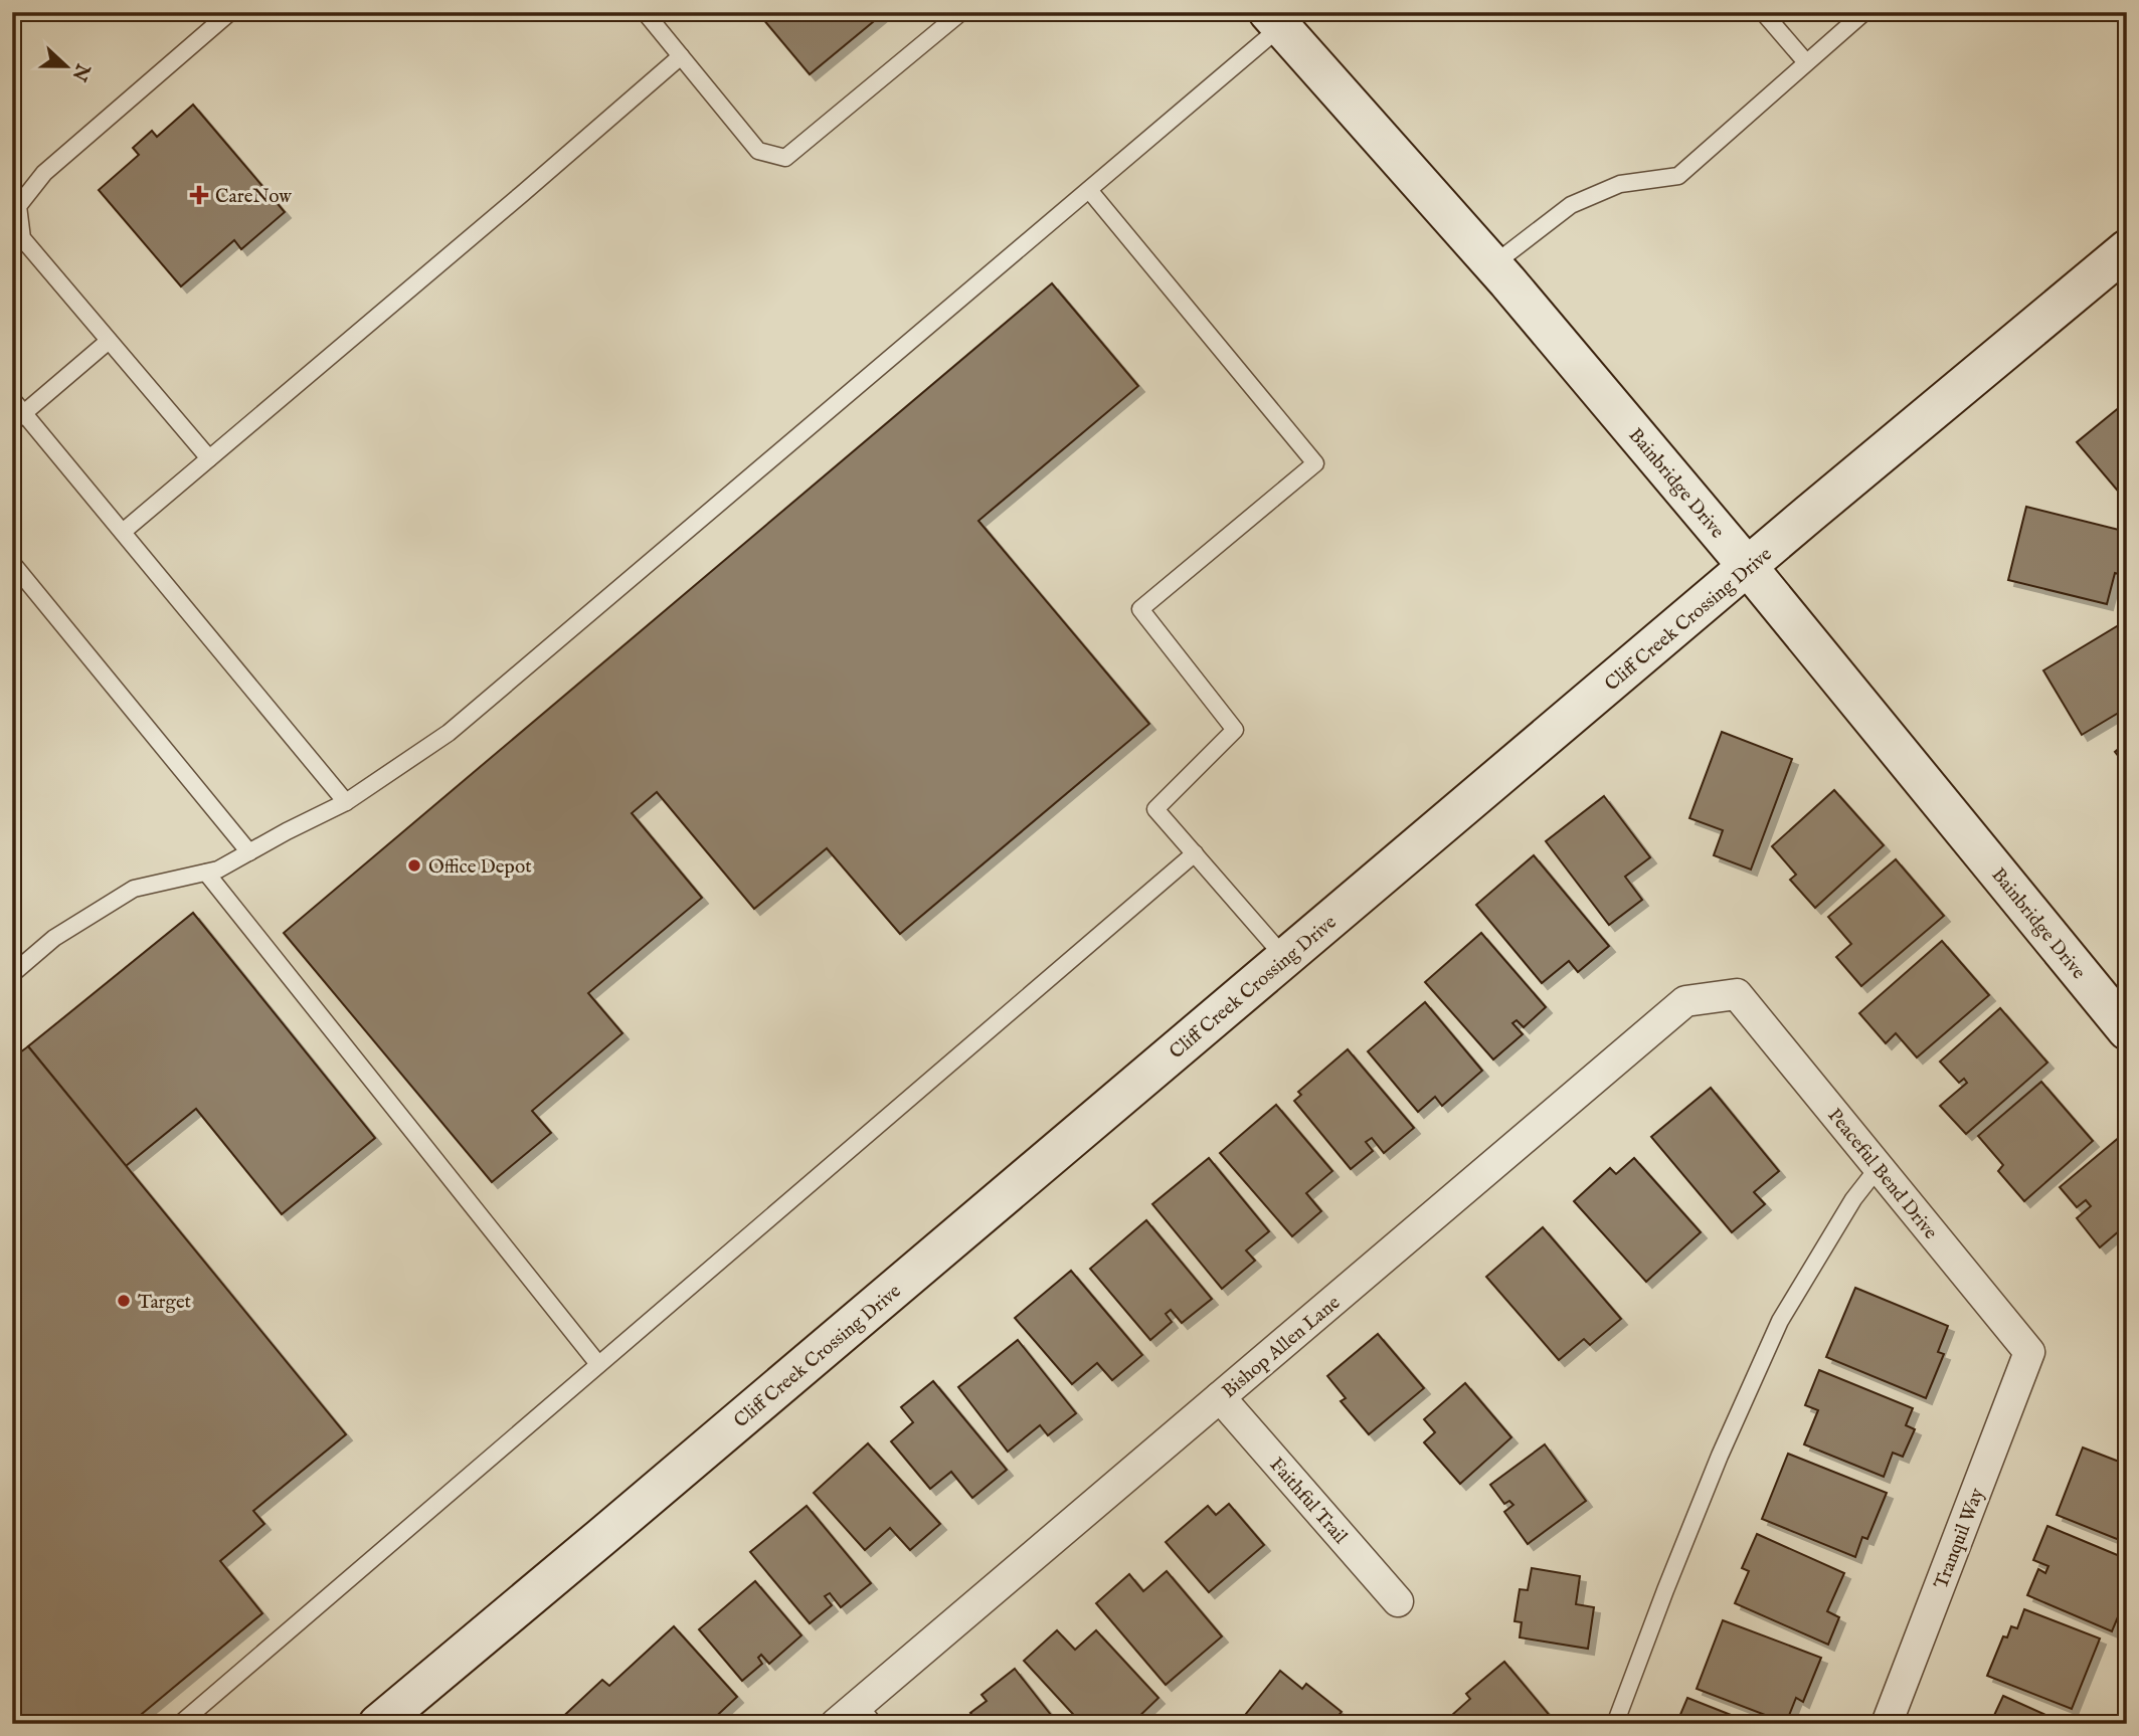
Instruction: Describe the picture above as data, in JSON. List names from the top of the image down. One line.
{"streets":{"street":["Bainbridge Drive","Cliff Creek Crossing Drive","Peaceful Bend Drive","Bishop Allen Lane","Faithful Trail","Tranquil Way"]},"crossings":[["Bainbridge Drive","Cliff Creek Crossing Drive"],["Peaceful Bend Drive","Bishop Allen Lane"],["Peaceful Bend Drive","Tranquil Way"],["Bishop Allen Lane","Faithful Trail"]],"places":{"health":["CareNow"],"other":["Office Depot","Target"]},"north":"right"}
